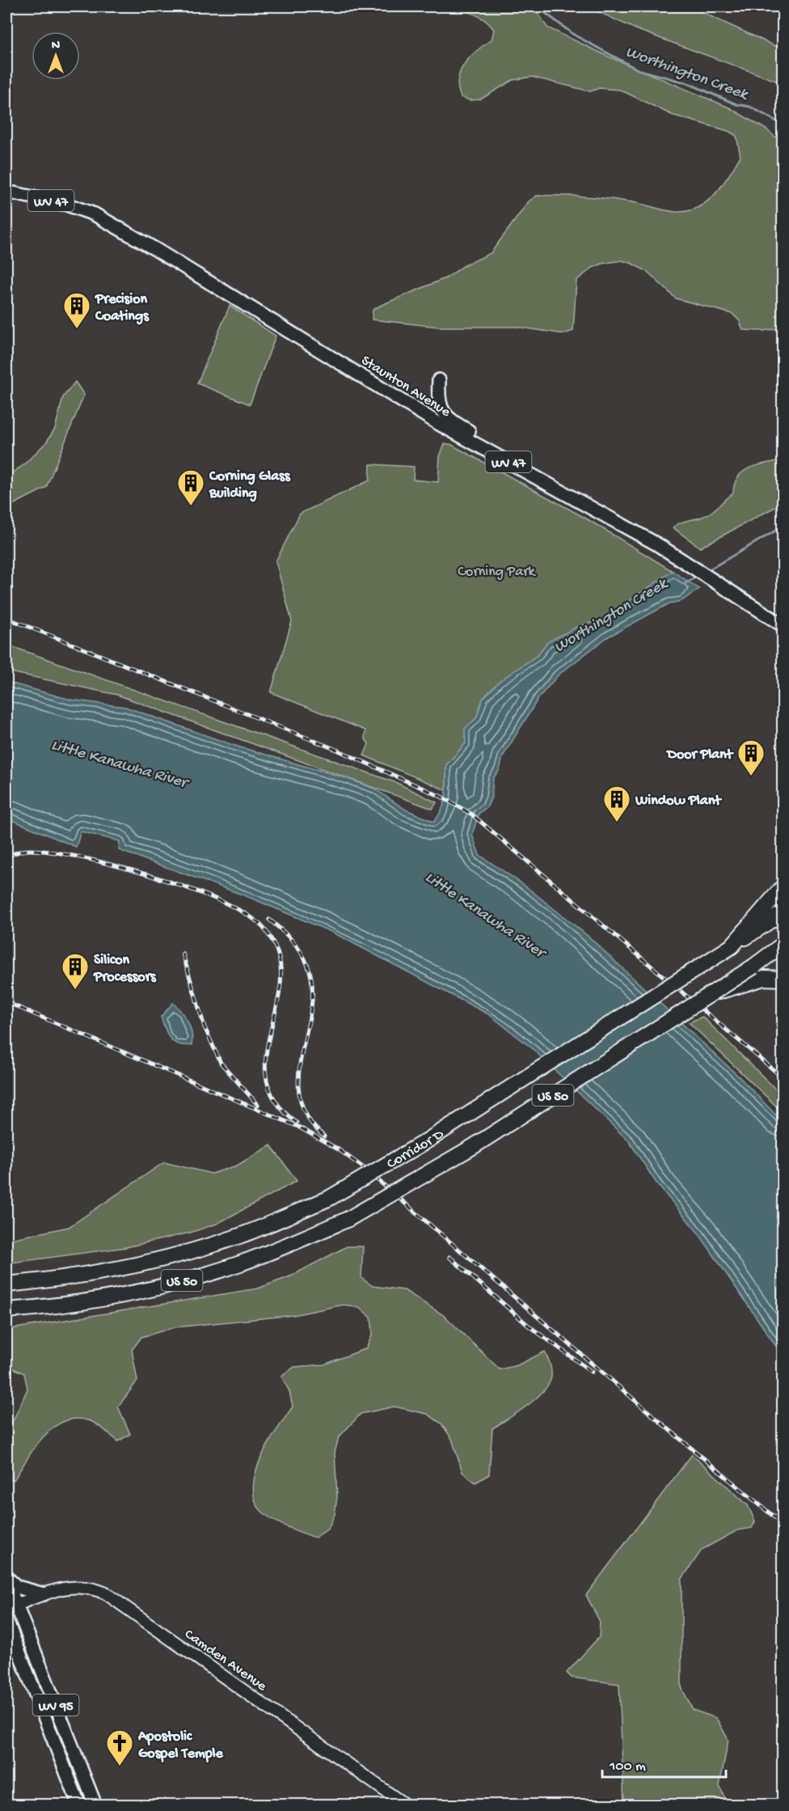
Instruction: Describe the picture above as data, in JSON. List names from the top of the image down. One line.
{"streets":{"highway":["US 50","Corridor D"],"main road":["WV 47","Staunton Avenue","WV 95"],"street":["Camden Avenue"]},"crossings":[["Camden Avenue","WV 95"]],"water":["Worthington Creek","Little Kanawha River"],"parks":["Corning Park"],"places":{"building":["Precision Coatings","Corning Glass Building","Door Plant","Window Plant","Silicon Processors"],"church":["Apostolic Gospel Temple"]},"scale_bar":"100 m","north":"top"}
